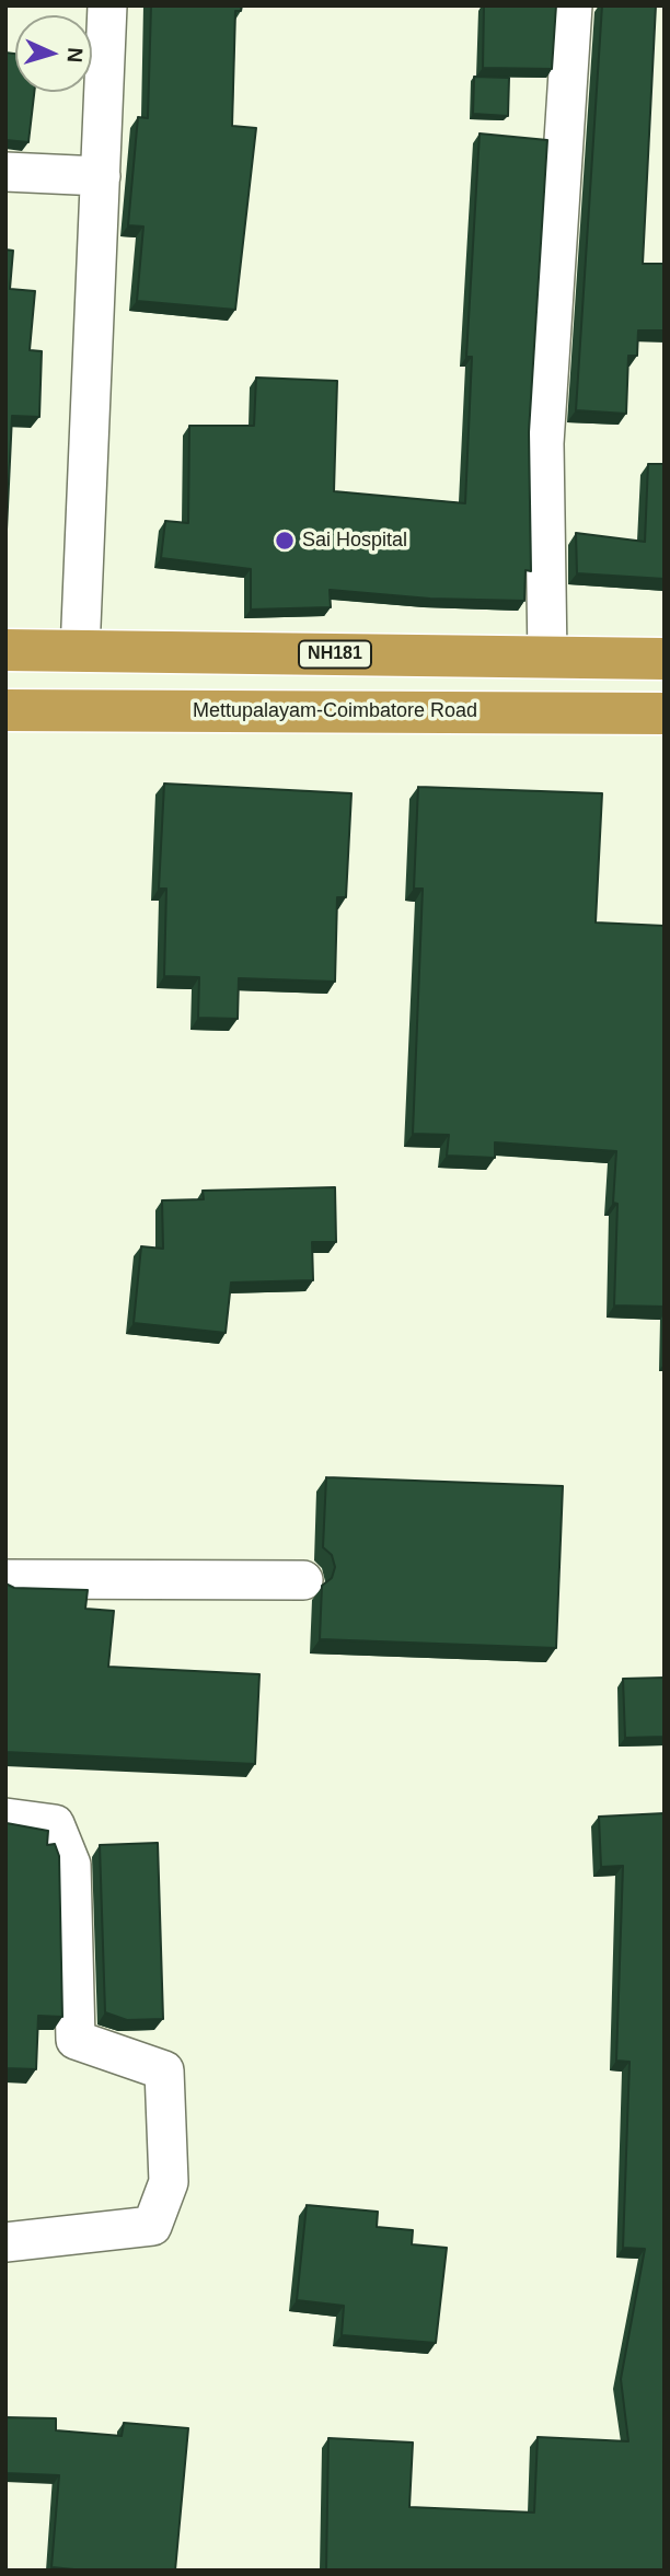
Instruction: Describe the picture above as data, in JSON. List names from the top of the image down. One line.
{"streets":{"highway":["NH181","Mettupalayam-Coimbatore Road"]},"places":["Sai Hospital"],"north":"right"}
